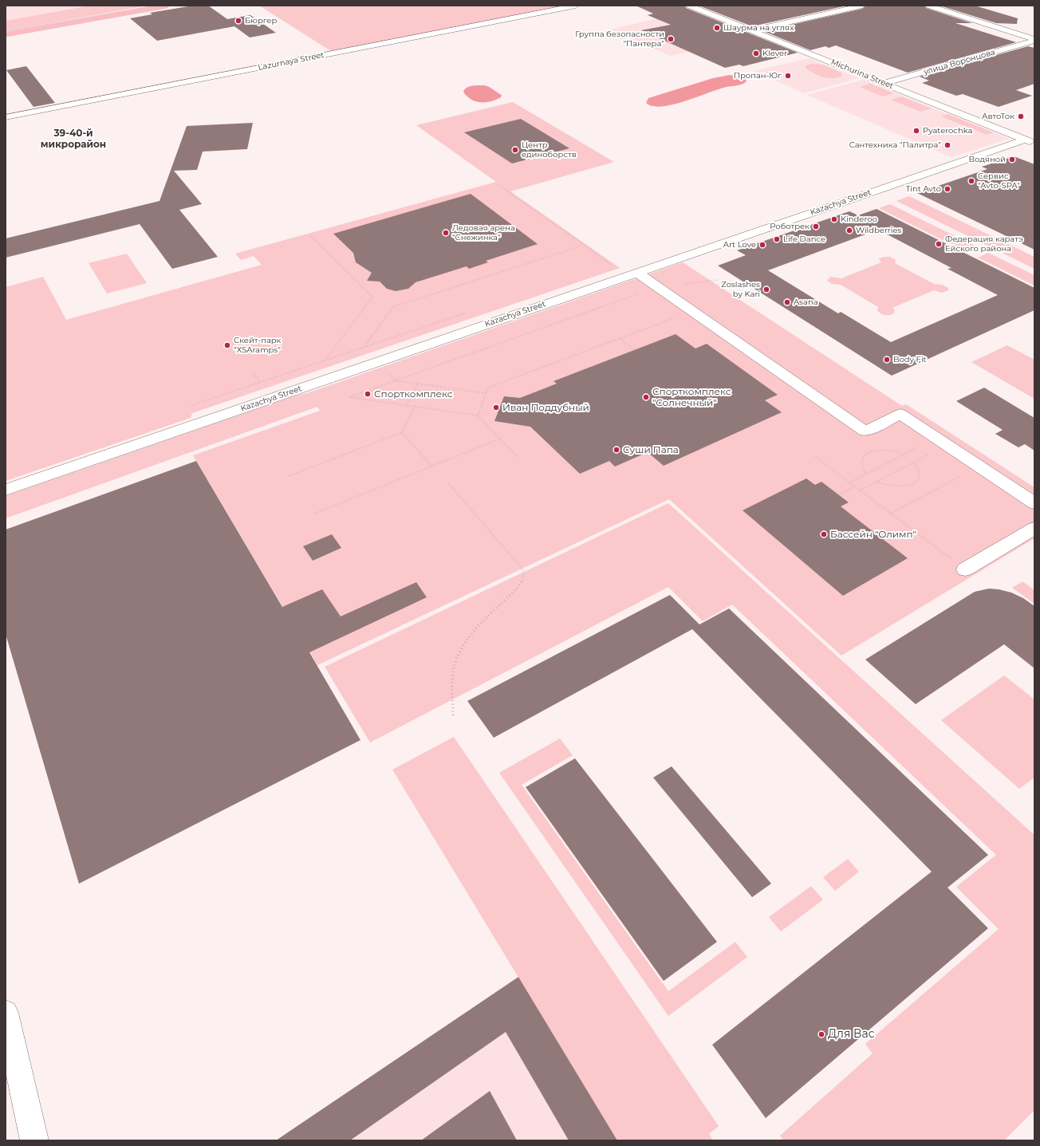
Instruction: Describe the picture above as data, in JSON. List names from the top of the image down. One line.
{"streets":{"street":["Lazurnaya Street","улица Воронцова","Michurina Street","Kazachya Street"]},"crossings":[["улица Воронцова","Michurina Street"],["Michurina Street","Kazachya Street"]],"districts":["39-40-й микрорайон"],"places":["Бюргер","Шаурма на углях","Группа безопасности \"Пантера\"","Klever","Пропан-Юг","АвтоТок","Pyaterochka","Сантехника \"Палитра\"","Центр единоборств","Водяной","Сервис \"Avto-SPA\"","Tint Avto","Kinderoo","Роботрек","Wildberries","Ледовая арена \"Снежинка\"","Life Dance","Федерация каратэ Ейского района","Art Love","Zoslashes by Kari","Asana","Скейт-парк \"XSAramps\"","Body Fit","Спорткомплекс","Спорткомплекс \"Солнечный\"","Иван Поддубный","Суши Папа","Бассейн \"Олимп\"","Для Вас"]}
